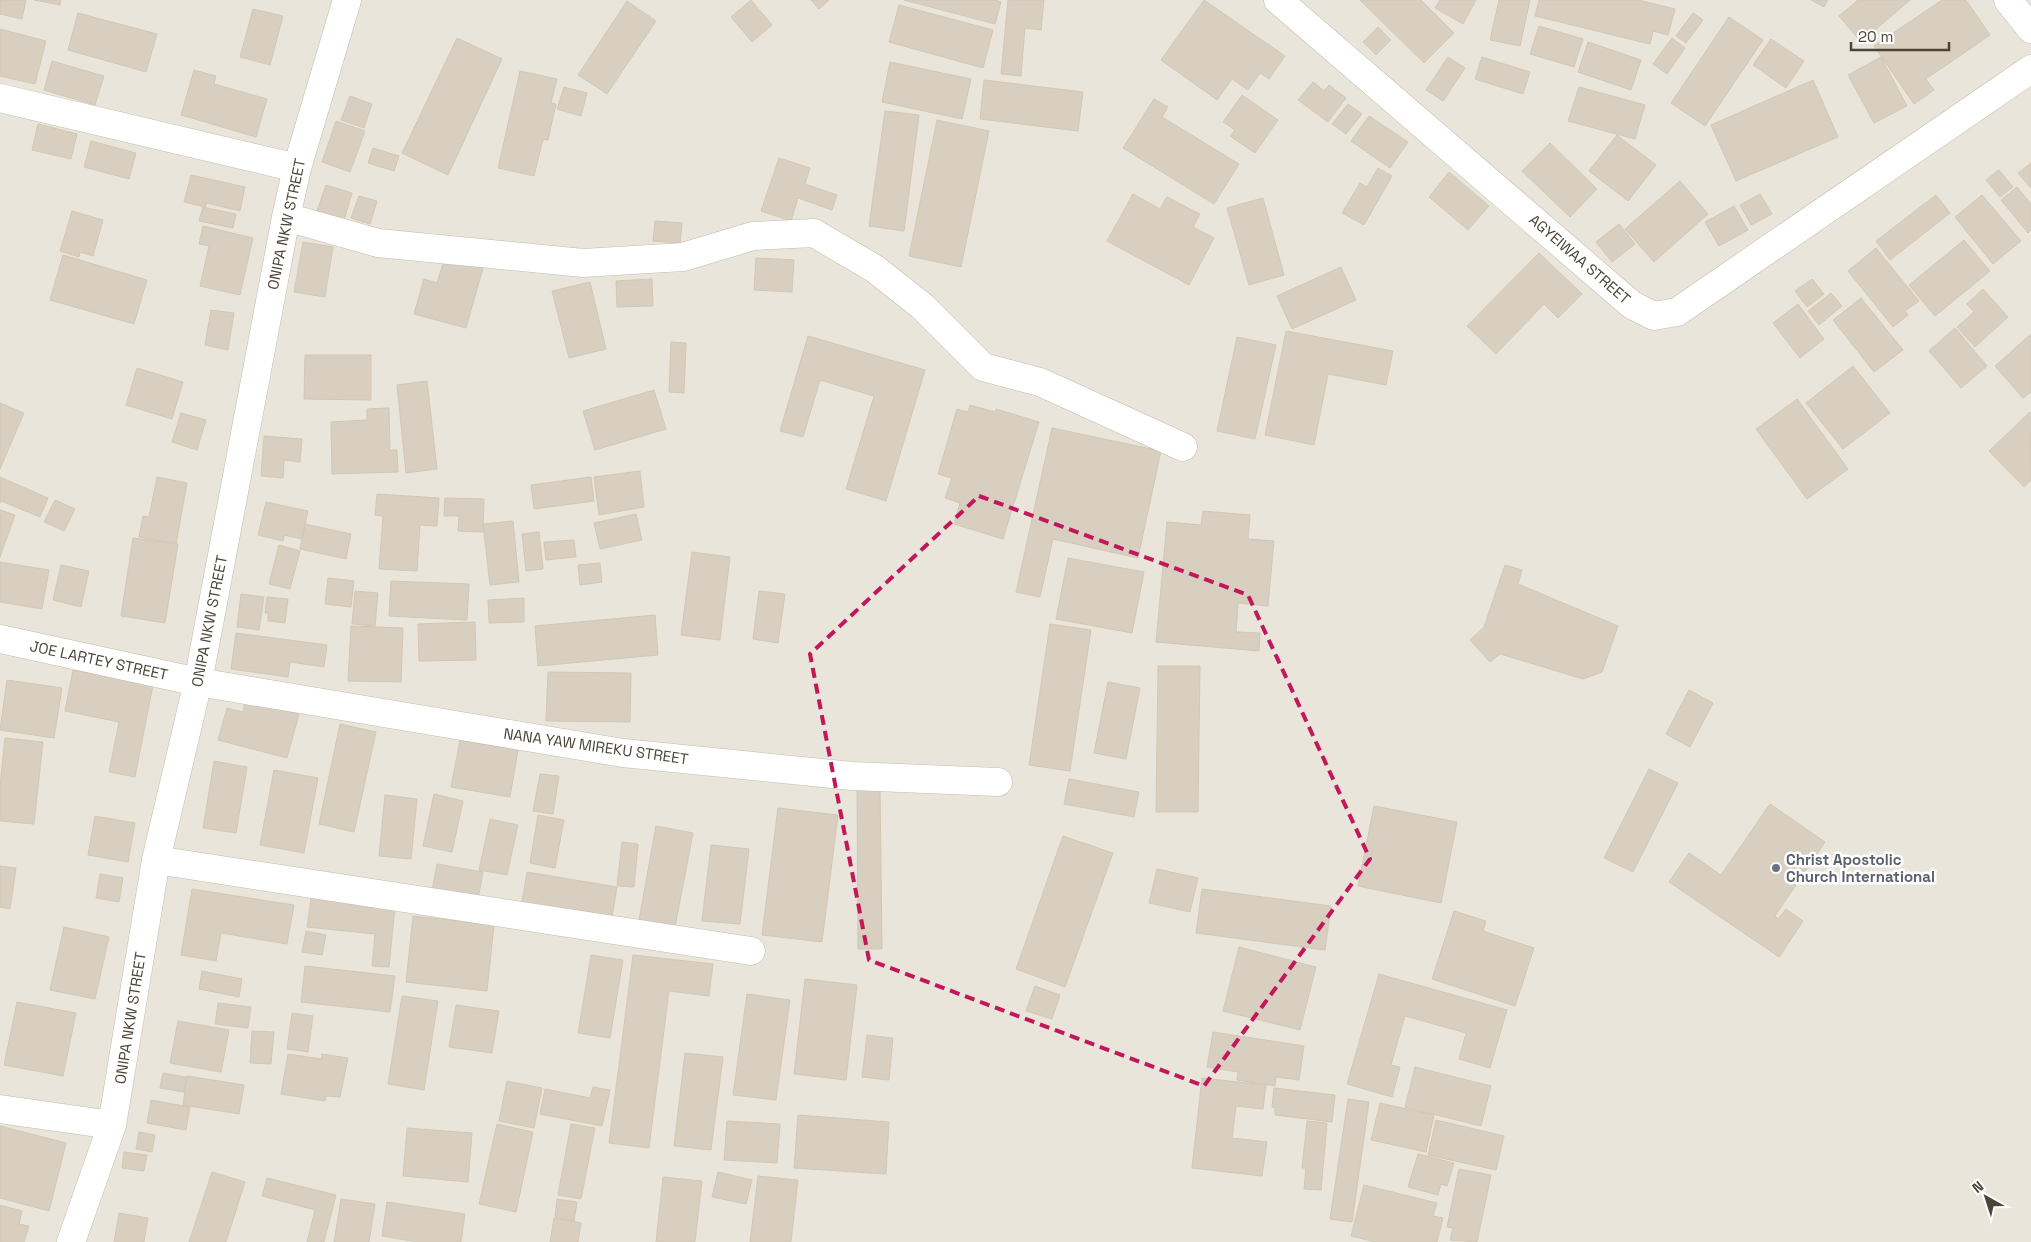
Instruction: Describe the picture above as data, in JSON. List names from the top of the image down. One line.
{"streets":{"street":["ONIPA NKW STREET","AGYEIWAA STREET","JOE LARTEY STREET","NANA YAW MIREKU STREET"]},"crossings":[["ONIPA NKW STREET","JOE LARTEY STREET"],["ONIPA NKW STREET","NANA YAW MIREKU STREET"],["JOE LARTEY STREET","NANA YAW MIREKU STREET"]],"places":["Christ Apostolic Church International"],"scale_bar":"20 m","north":"top left"}
